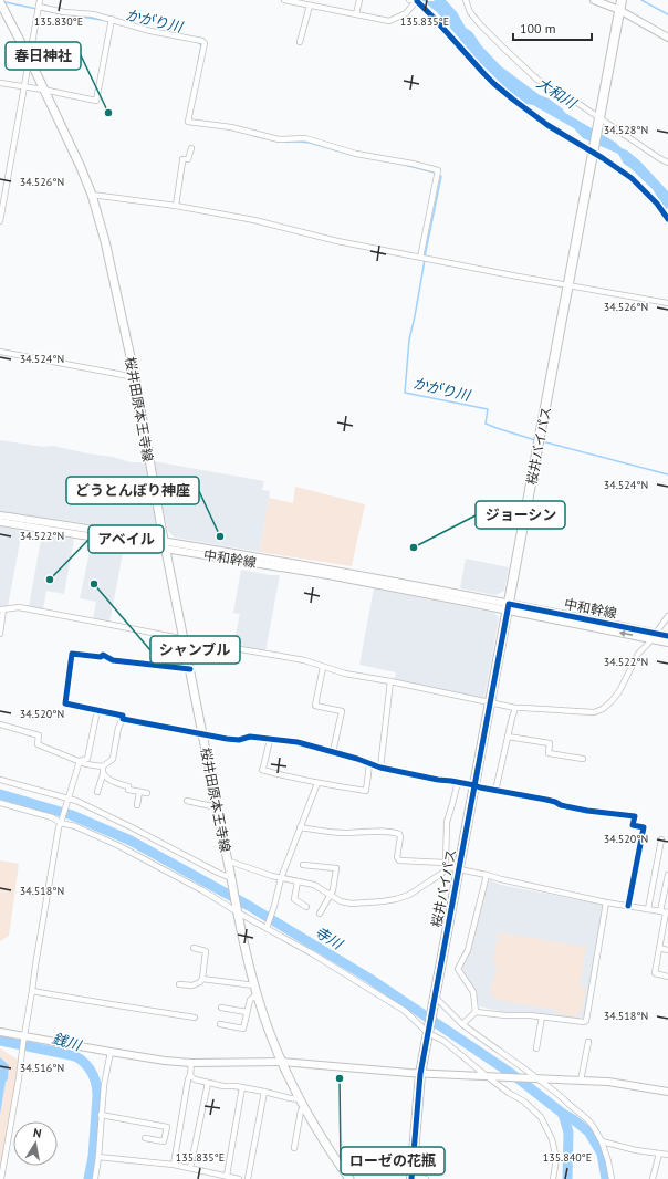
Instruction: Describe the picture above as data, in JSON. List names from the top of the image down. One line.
{"streets":{"highway":["桜井バイパス"],"main road":["桜井田原本王寺線","中和幹線"]},"crossings":[["桜井田原本王寺線","中和幹線"],["桜井バイパス","中和幹線"]],"water":["かがり川","大和川","寺川","銭川"],"places":["春日神社","どうとんぼり神座","ジョーシン","アベイル","シャンブル","ローゼの花瓶"],"scale_bar":"100 m","north":"top","coordinates":["135.830°E","135.835°E","34.528°N","34.526°N","34.524°N","34.522°N","34.520°N","34.518°N","34.516°N","135.840°E"]}
